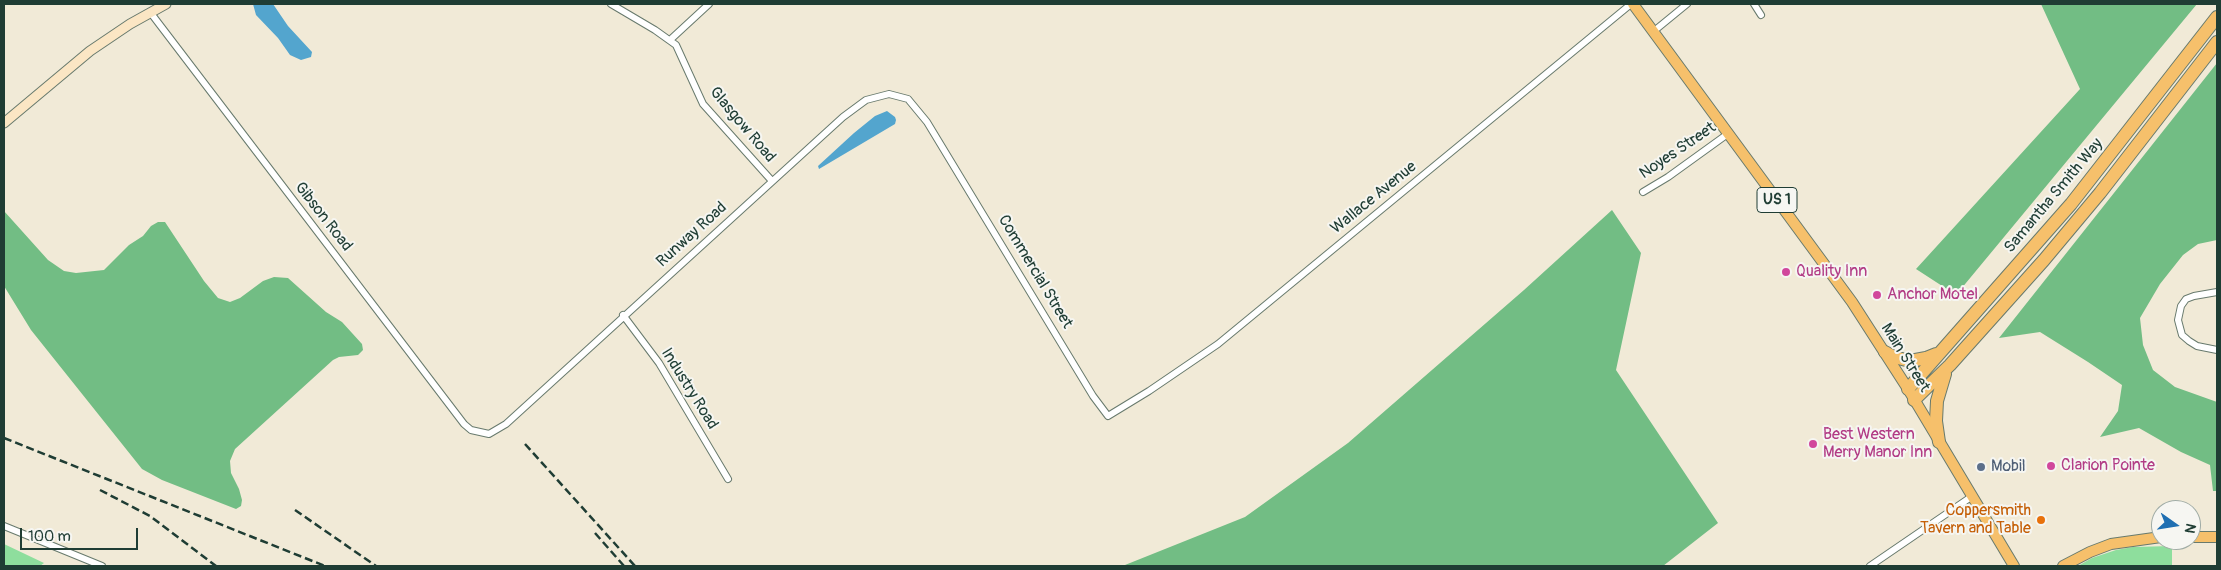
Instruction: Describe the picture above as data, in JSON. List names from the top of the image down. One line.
{"streets":{"highway":["Samantha Smith Way"],"main road":["US 1","Main Street"],"street":["Glasgow Road","Noyes Street","Wallace Avenue","Gibson Road","Runway Road","Commercial Street","Industry Road"]},"crossings":[["Glasgow Road","Runway Road"],["Noyes Street","Main Street"],["Samantha Smith Way","Main Street"],["Wallace Avenue","Commercial Street"],["Wallace Avenue","Main Street"],["Gibson Road","Runway Road"],["Runway Road","Commercial Street"],["Runway Road","Industry Road"]],"places":["Quality Inn","Anchor Motel","Best Western Merry Manor Inn","Clarion Pointe","Mobil","Coppersmith Tavern and Table"],"scale_bar":"100 m","north":"right"}
